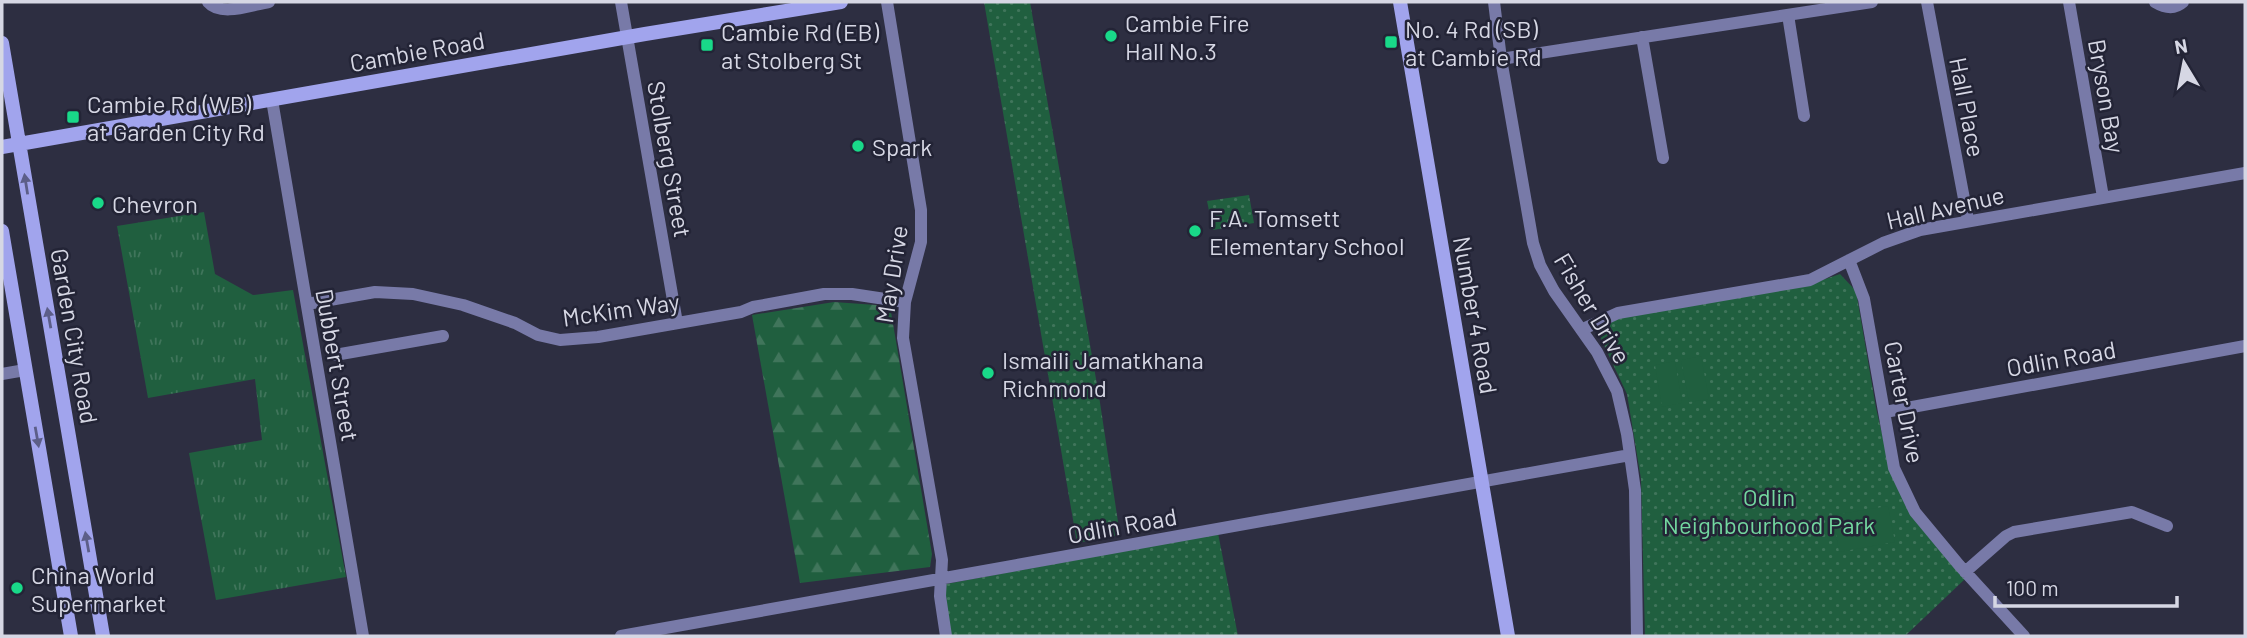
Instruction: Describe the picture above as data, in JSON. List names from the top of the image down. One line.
{"streets":{"main road":["Cambie Road","Number 4 Road","Garden City Road"],"street":["Bryson Bay","Hall Place","Stolberg Street","Hall Avenue","May Drive","Fisher Drive","McKim Way","Odlin Road","Dubbert Street","Carter Drive"]},"crossings":[["Cambie Road","Stolberg Street"],["Cambie Road","Garden City Road"],["Cambie Road","Dubbert Street"],["Bryson Bay","Hall Avenue"],["Hall Place","Hall Avenue"],["Stolberg Street","McKim Way"],["Hall Avenue","Fisher Drive"],["Hall Avenue","Carter Drive"],["May Drive","McKim Way"],["May Drive","Odlin Road"],["Fisher Drive","Odlin Road"],["McKim Way","Dubbert Street"],["Number 4 Road","Odlin Road"],["Odlin Road","Carter Drive"]],"parks":["Odlin Neighbourhood Park"],"places":{"other":["Cambie Fire Hall No.3","Spark","Chevron","F.A. Tomsett Elementary School","Ismaili Jamatkhana Richmond","China World Supermarket"],"transit":["No. 4 Rd (SB) at Cambie Rd","Cambie Rd (EB) at Stolberg St","Cambie Rd (WB) at Garden City Rd"]},"scale_bar":"100 m","north":"top"}
